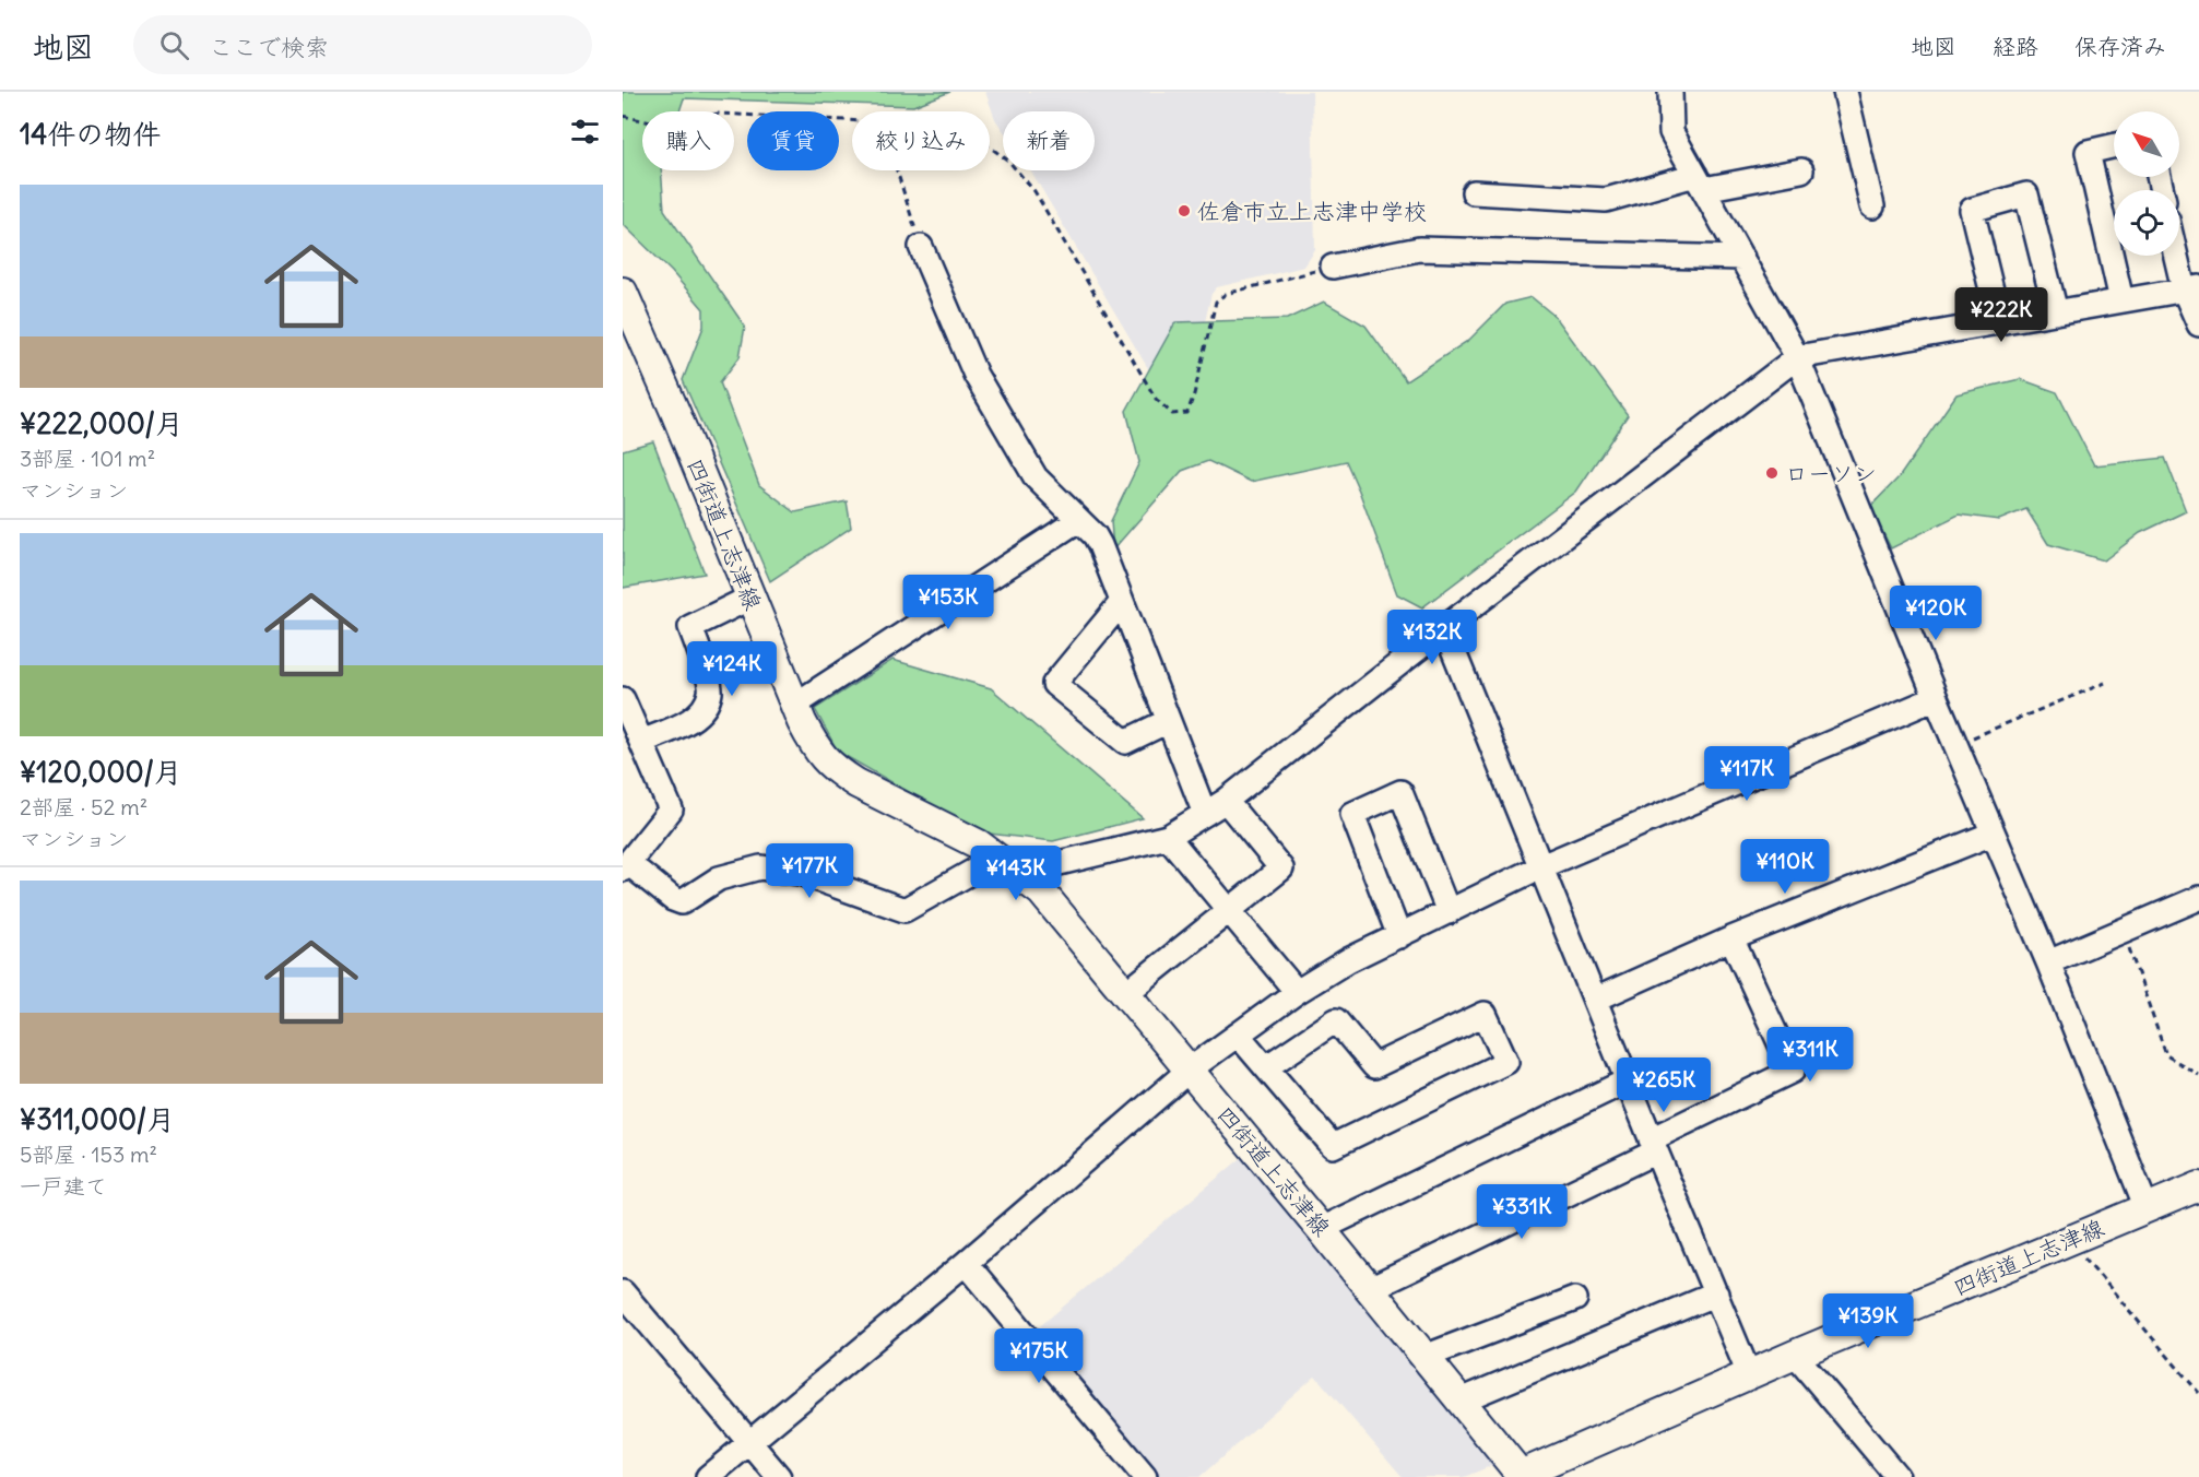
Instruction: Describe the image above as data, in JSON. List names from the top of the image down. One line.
{"streets":{"main road":["四街道上志津線"]},"places":["佐倉市立上志津中学校","ローソン"],"north":"top left","page":{"header":"地図","search":"ここで検索","nav":["地図","経路","保存済み"],"heading":"14件の物件","chip":["購入","賃貸","絞り込み","新着"],"list":[{"name":"¥222,000/月","note":"3部屋 · 101 m² · マンション"},{"name":"¥120,000/月","note":"2部屋 · 52 m² · マンション"},{"name":"¥311,000/月","note":"5部屋 · 153 m² · 一戸建て"}],"price":["¥222K","¥153K","¥120K","¥132K","¥124K","¥117K","¥110K","¥177K","¥143K","¥311K","¥265K","¥331K","¥139K","¥175K"]}}
